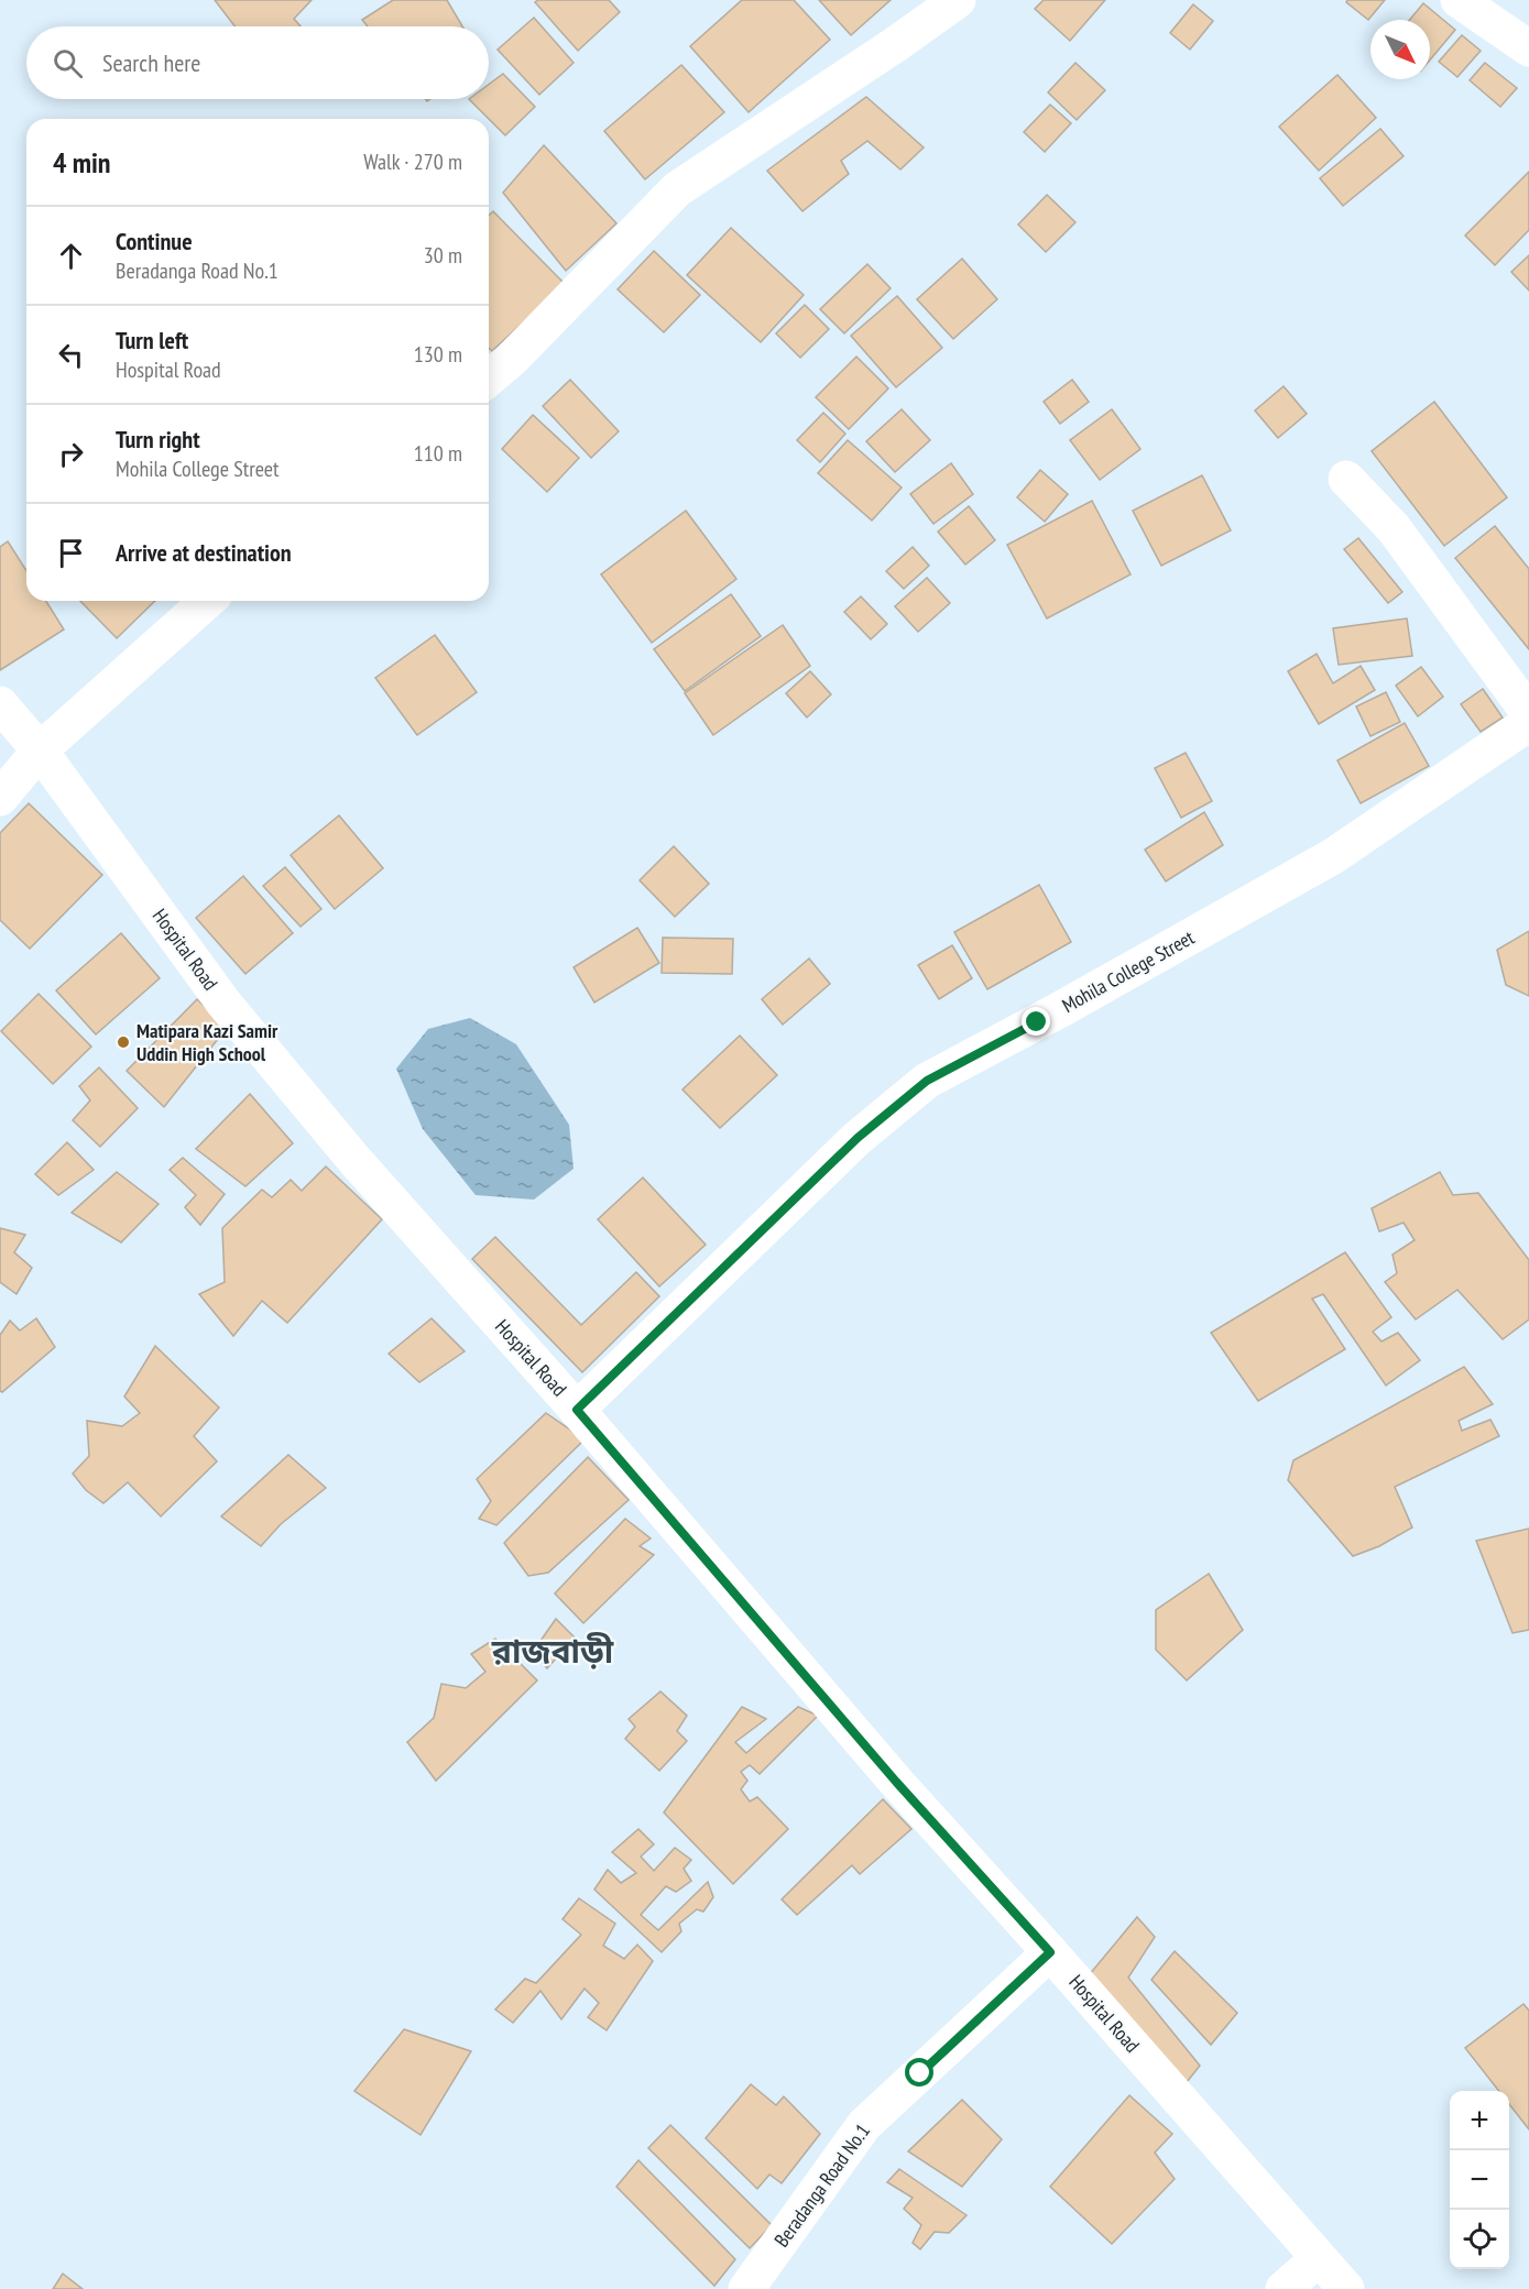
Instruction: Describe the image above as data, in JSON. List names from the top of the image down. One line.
{"streets":{"street":["Hospital Road","Mohila College Street","Beradanga Road No.1"]},"crossings":[["Hospital Road","Mohila College Street"],["Hospital Road","Beradanga Road No.1"]],"districts":["রাজবাড়ী"],"places":["Matipara Kazi Samir Uddin High School"],"north":"bottom right","page":{"search":"Search here","heading":["4 min","Walk · 270 m"],"list":[["Continue","Beradanga Road No.1","30 m"],["Turn left","Hospital Road","130 m"],["Turn right","Mohila College Street","110 m"],"Arrive at destination"],"map_buttons":["+","−"]}}
